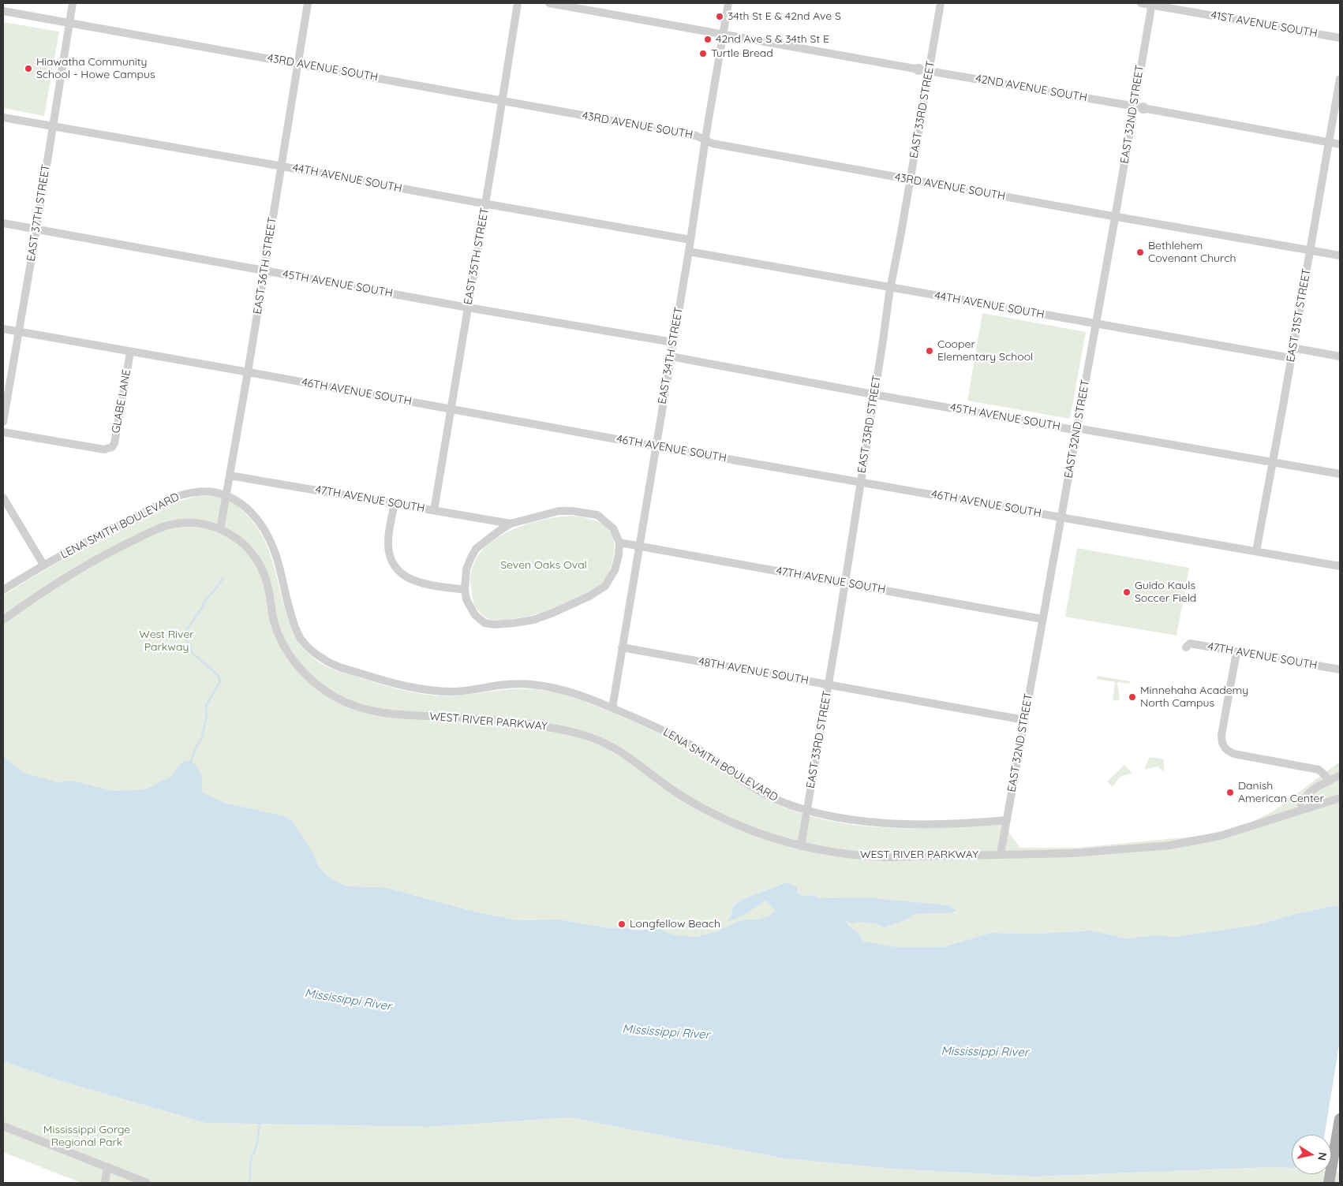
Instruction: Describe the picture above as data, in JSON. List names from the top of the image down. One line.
{"streets":{"street":["41ST AVENUE SOUTH","43RD AVENUE SOUTH","42ND AVENUE SOUTH","EAST 33RD STREET","EAST 32ND STREET","44TH AVENUE SOUTH","EAST 37TH STREET","EAST 35TH STREET","EAST 36TH STREET","45TH AVENUE SOUTH","EAST 31ST STREET","EAST 34TH STREET","46TH AVENUE SOUTH","GLABE LANE","47TH AVENUE SOUTH","LENA SMITH BOULEVARD","48TH AVENUE SOUTH","WEST RIVER PARKWAY"]},"crossings":[["41ST AVENUE SOUTH","EAST 32ND STREET"],["43RD AVENUE SOUTH","EAST 33RD STREET"],["43RD AVENUE SOUTH","EAST 32ND STREET"],["43RD AVENUE SOUTH","EAST 37TH STREET"],["43RD AVENUE SOUTH","EAST 35TH STREET"],["43RD AVENUE SOUTH","EAST 36TH STREET"],["43RD AVENUE SOUTH","EAST 31ST STREET"],["43RD AVENUE SOUTH","EAST 34TH STREET"],["42ND AVENUE SOUTH","EAST 33RD STREET"],["42ND AVENUE SOUTH","EAST 32ND STREET"],["42ND AVENUE SOUTH","EAST 31ST STREET"],["42ND AVENUE SOUTH","EAST 34TH STREET"],["EAST 33RD STREET","44TH AVENUE SOUTH"],["EAST 33RD STREET","45TH AVENUE SOUTH"],["EAST 33RD STREET","46TH AVENUE SOUTH"],["EAST 33RD STREET","47TH AVENUE SOUTH"],["EAST 33RD STREET","LENA SMITH BOULEVARD"],["EAST 33RD STREET","48TH AVENUE SOUTH"],["EAST 33RD STREET","WEST RIVER PARKWAY"],["EAST 32ND STREET","44TH AVENUE SOUTH"],["EAST 32ND STREET","45TH AVENUE SOUTH"],["EAST 32ND STREET","46TH AVENUE SOUTH"],["EAST 32ND STREET","47TH AVENUE SOUTH"],["EAST 32ND STREET","LENA SMITH BOULEVARD"],["EAST 32ND STREET","48TH AVENUE SOUTH"],["EAST 32ND STREET","WEST RIVER PARKWAY"],["44TH AVENUE SOUTH","EAST 37TH STREET"],["44TH AVENUE SOUTH","EAST 35TH STREET"],["44TH AVENUE SOUTH","EAST 36TH STREET"],["44TH AVENUE SOUTH","EAST 31ST STREET"],["44TH AVENUE SOUTH","EAST 34TH STREET"],["EAST 37TH STREET","45TH AVENUE SOUTH"],["EAST 37TH STREET","46TH AVENUE SOUTH"],["EAST 35TH STREET","45TH AVENUE SOUTH"],["EAST 35TH STREET","46TH AVENUE SOUTH"],["EAST 35TH STREET","47TH AVENUE SOUTH"],["EAST 36TH STREET","45TH AVENUE SOUTH"],["EAST 36TH STREET","46TH AVENUE SOUTH"],["EAST 36TH STREET","47TH AVENUE SOUTH"],["EAST 36TH STREET","LENA SMITH BOULEVARD"],["EAST 36TH STREET","WEST RIVER PARKWAY"],["45TH AVENUE SOUTH","EAST 31ST STREET"],["45TH AVENUE SOUTH","EAST 34TH STREET"],["EAST 31ST STREET","46TH AVENUE SOUTH"],["EAST 34TH STREET","46TH AVENUE SOUTH"],["EAST 34TH STREET","47TH AVENUE SOUTH"],["EAST 34TH STREET","LENA SMITH BOULEVARD"],["EAST 34TH STREET","48TH AVENUE SOUTH"],["46TH AVENUE SOUTH","GLABE LANE"]],"water":["Mississippi River"],"parks":["Seven Oaks Oval","West River Parkway","Mississippi Gorge Regional Park"],"places":["34th St E & 42nd Ave S","42nd Ave S & 34th St E","Turtle Bread","Hiawatha Community School - Howe Campus","Bethlehem Covenant Church","Cooper Elementary School","Guido Kauls Soccer Field","Minnehaha Academy North Campus","Danish American Center","Longfellow Beach"],"north":"right"}
